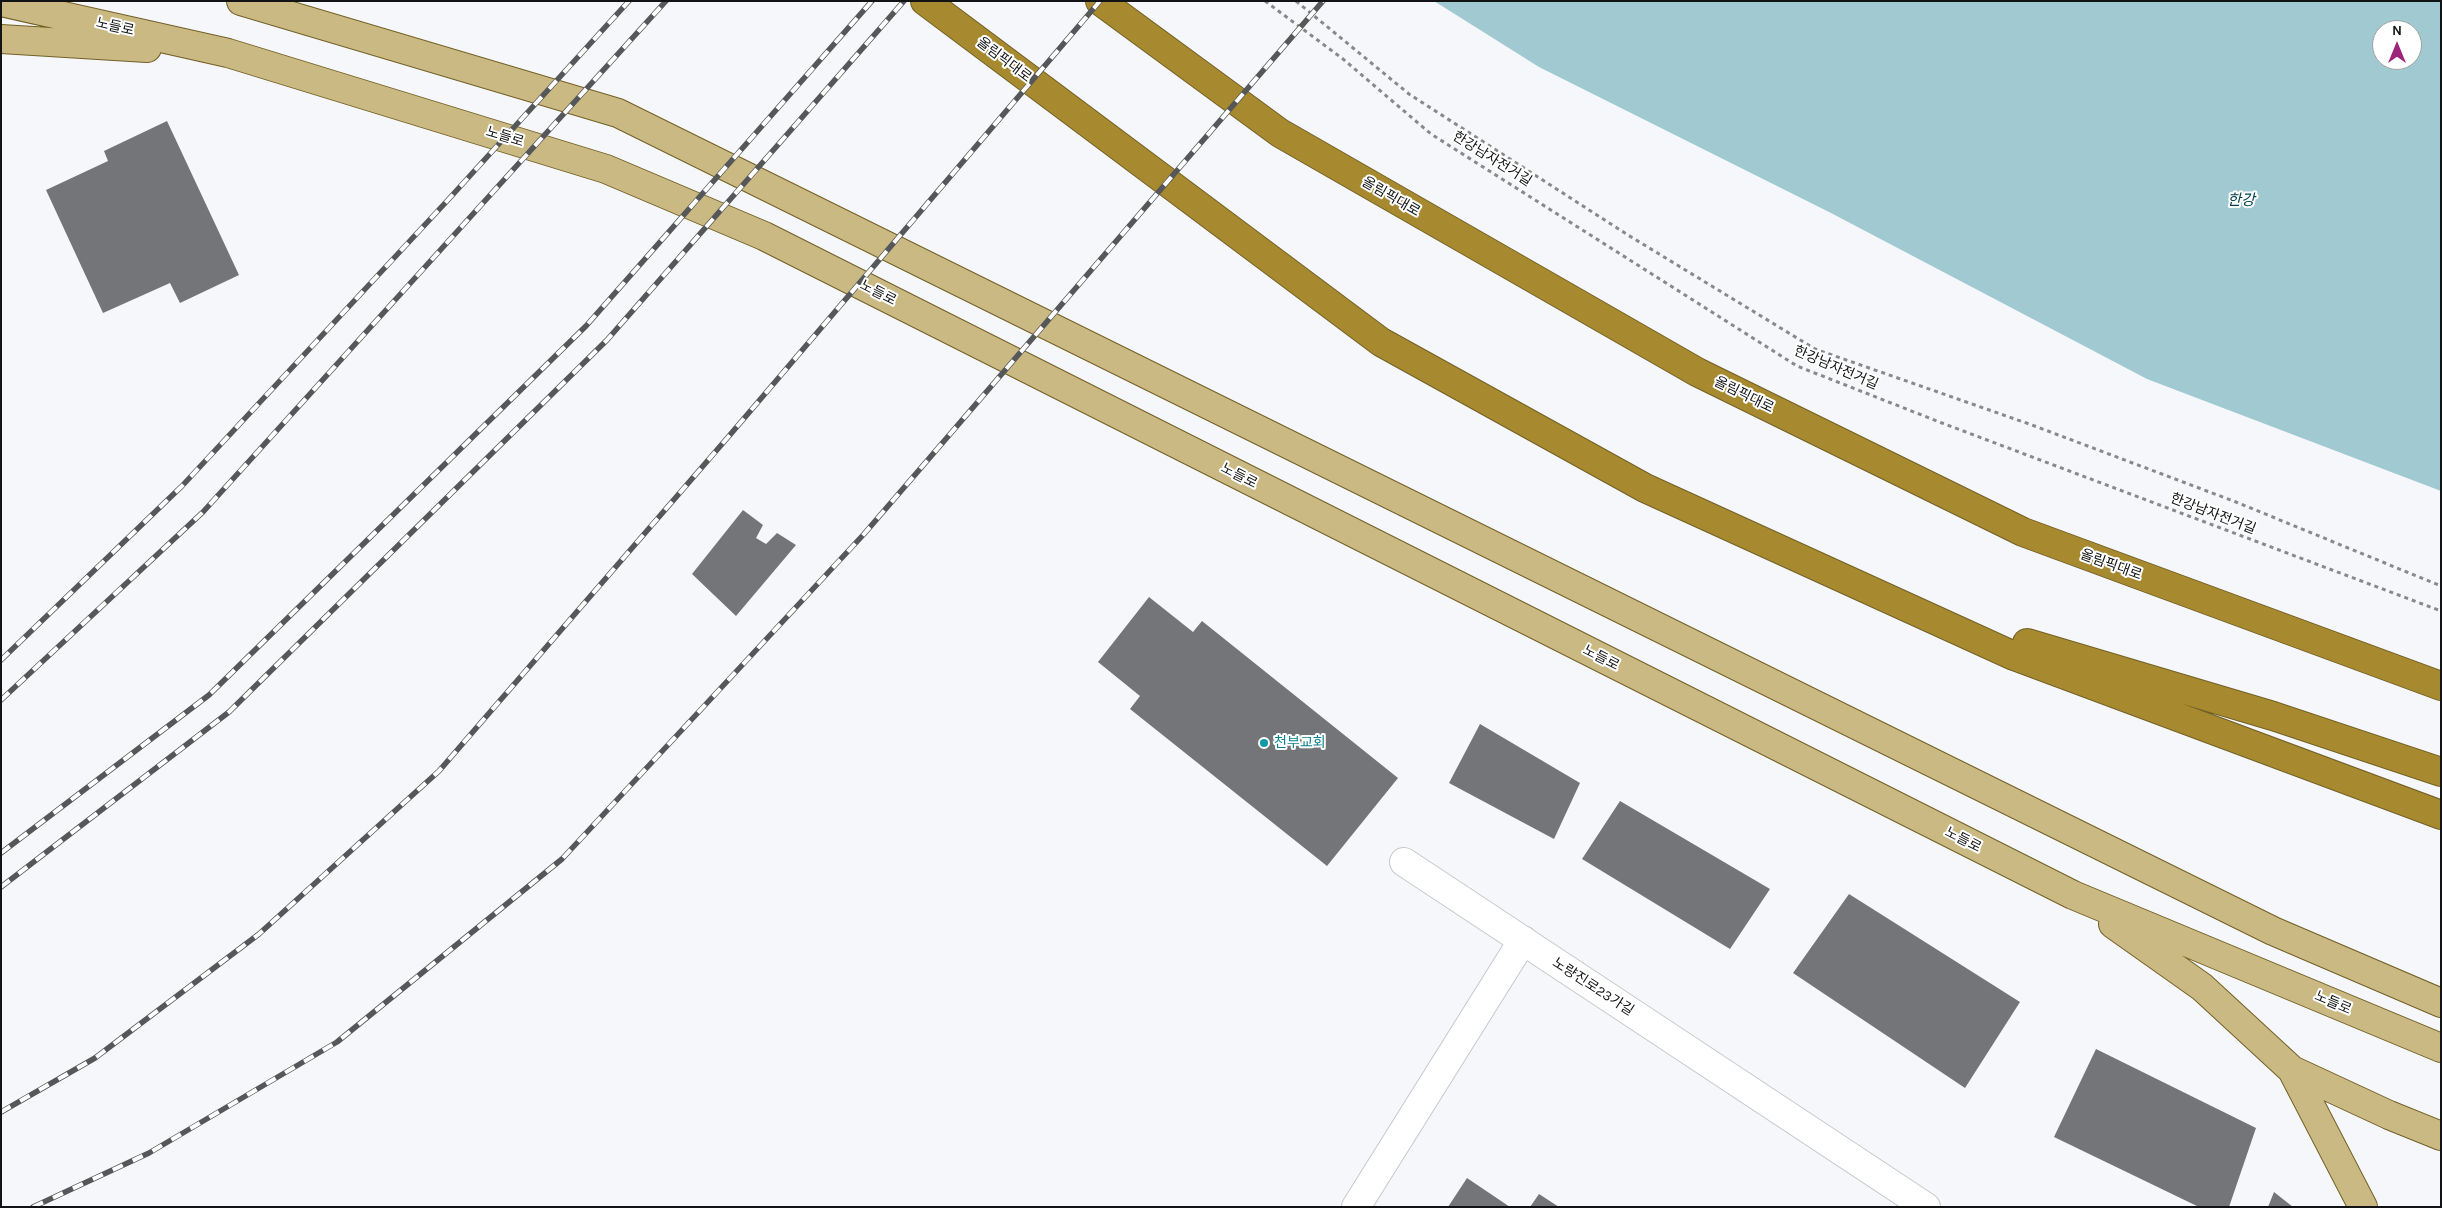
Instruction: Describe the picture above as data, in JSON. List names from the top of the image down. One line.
{"streets":{"highway":["올림픽대로"],"main road":["노들로"],"street":["노량진로23가길"],"path":["한강남자전거길"]},"water":["한강"],"places":["천부교회"],"north":"top"}
